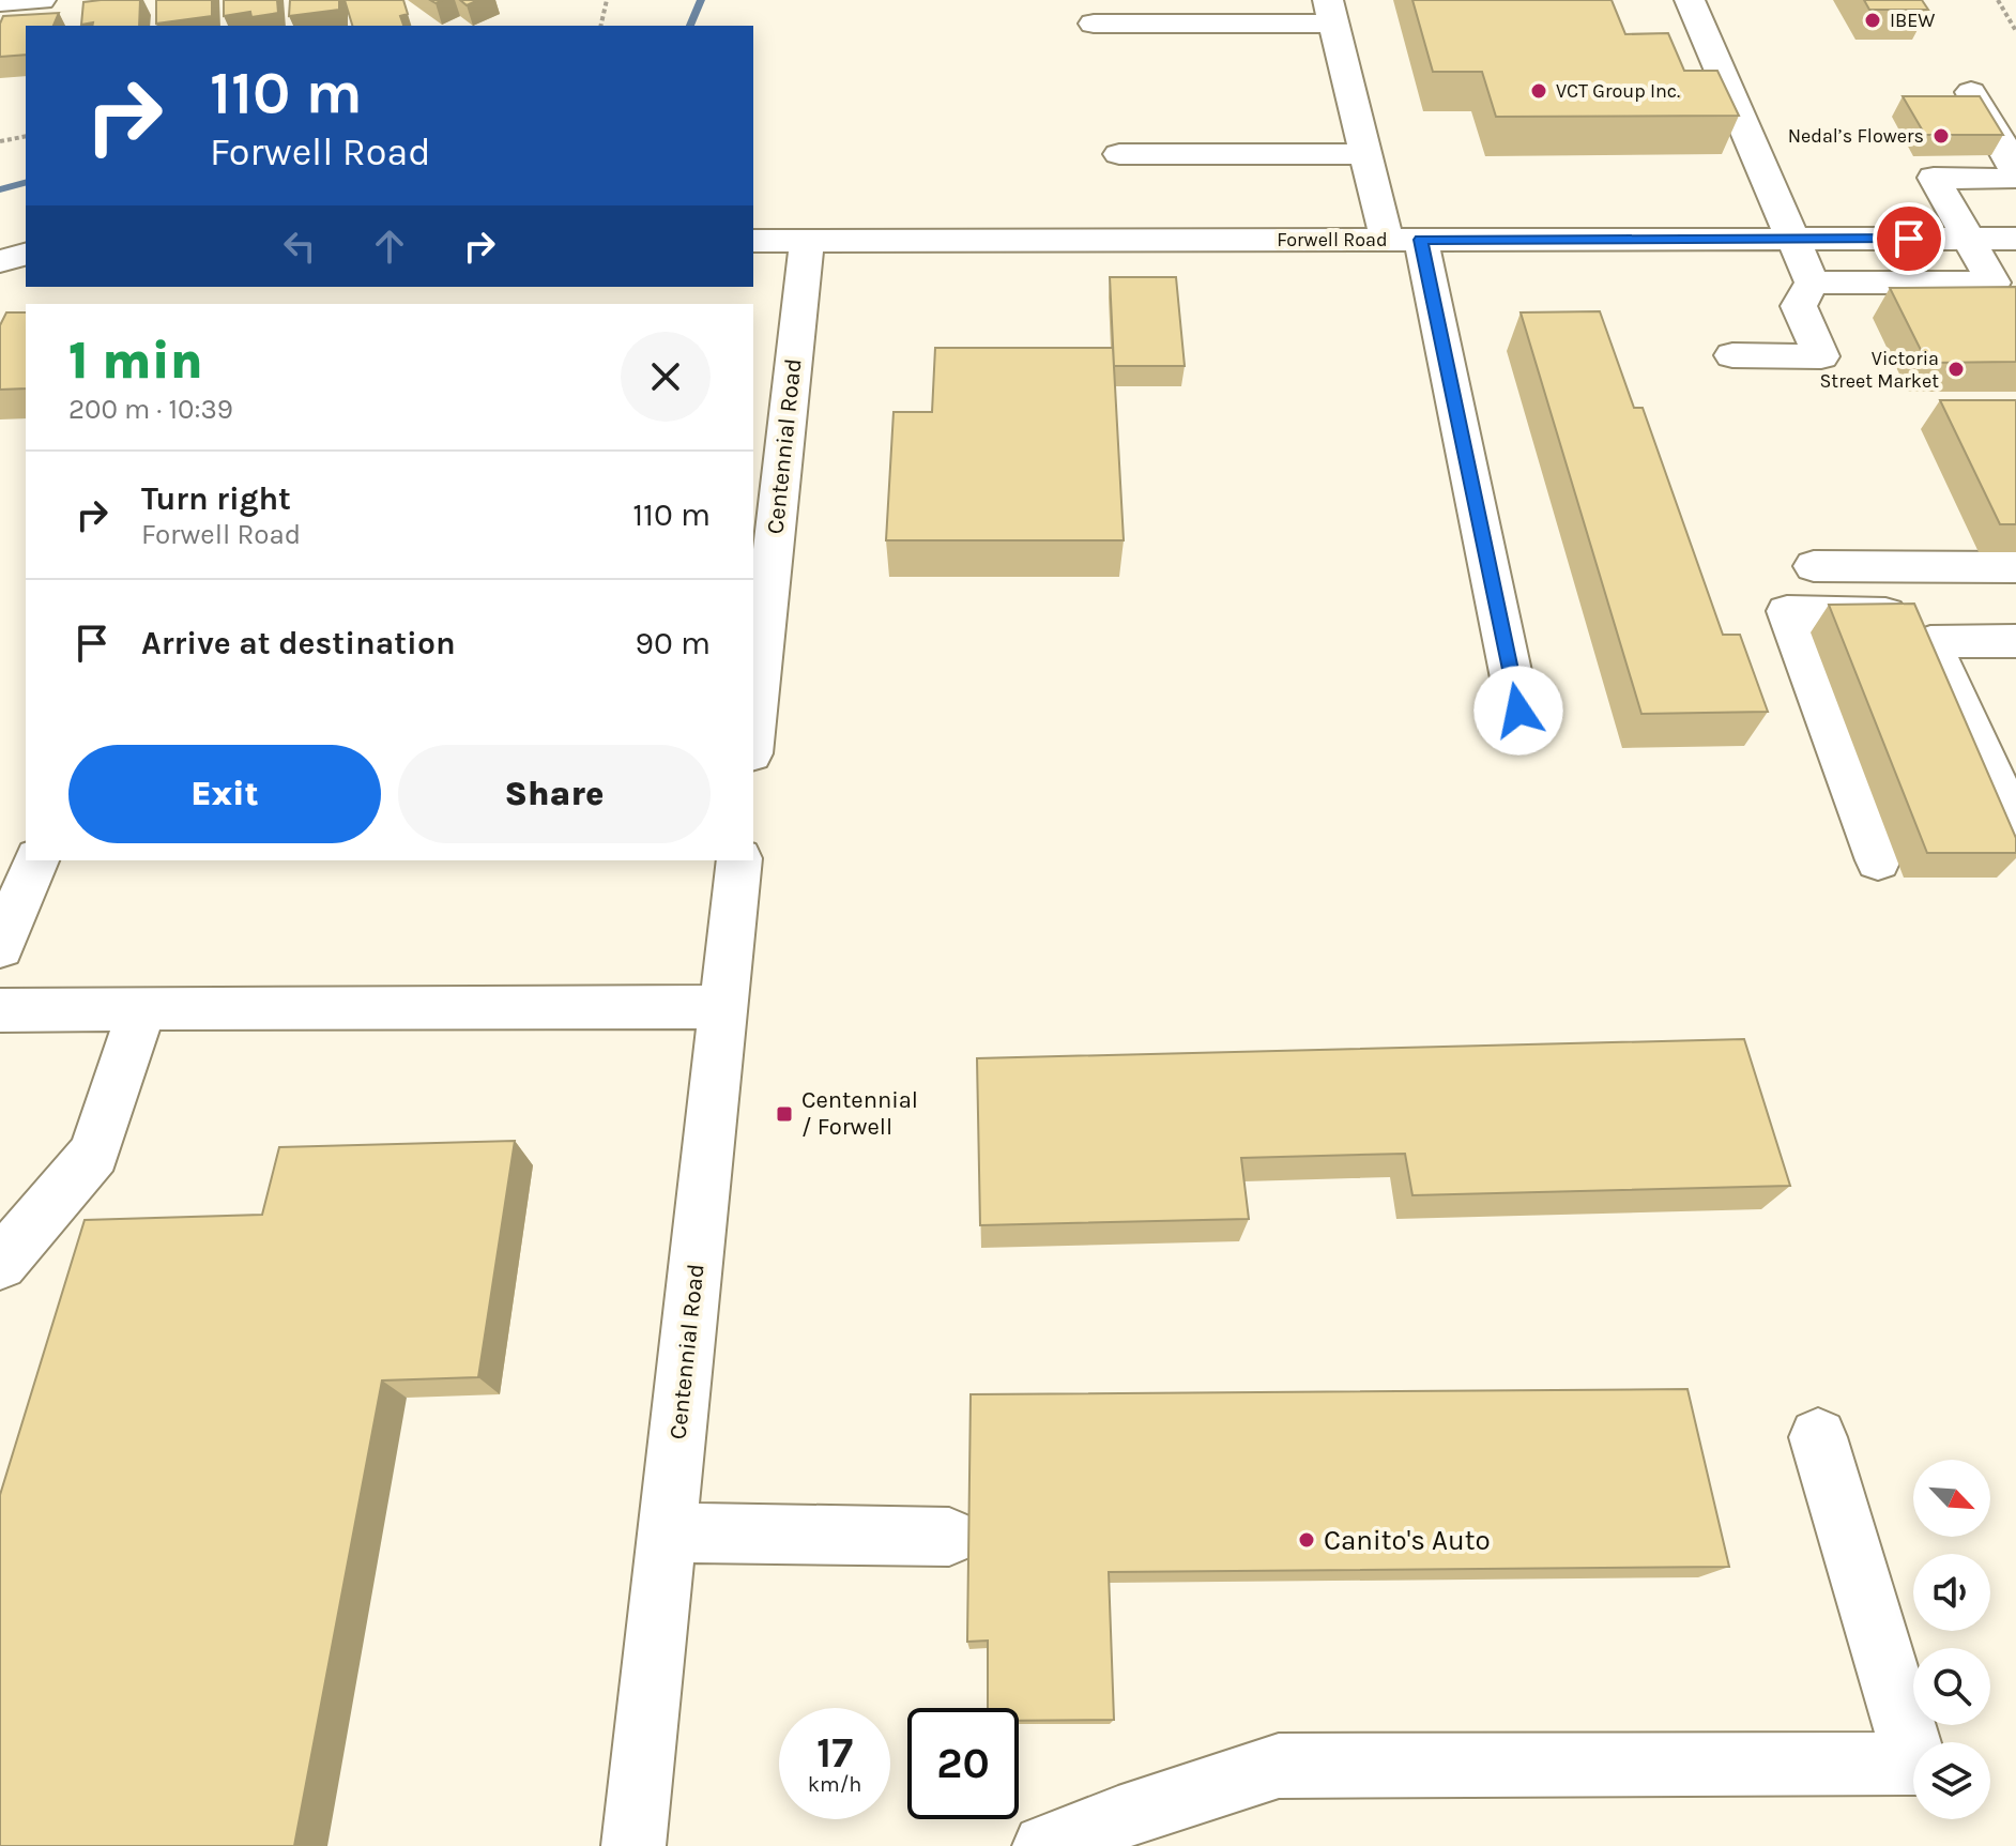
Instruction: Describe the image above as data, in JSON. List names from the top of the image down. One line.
{"streets":{"street":["Forwell Road","Centennial Road"]},"crossings":[["Forwell Road","Centennial Road"]],"places":{"other":["IBEW","VCT Group Inc.","Nedal’s Flowers","Victoria Street Market","Canito's Auto"],"transit":["Centennial / Forwell"]},"north":"bottom right","page":{"turn":["110 m","Forwell Road"],"heading":["1 min","200 m · 10:39"],"list":[{"name":"Turn right","note":"Forwell Road","value":"110 m"},{"name":"Arrive at destination","value":"90 m"}],"buttons":["Exit","Share"],"speed":"17 km/h","limit":"20"}}
